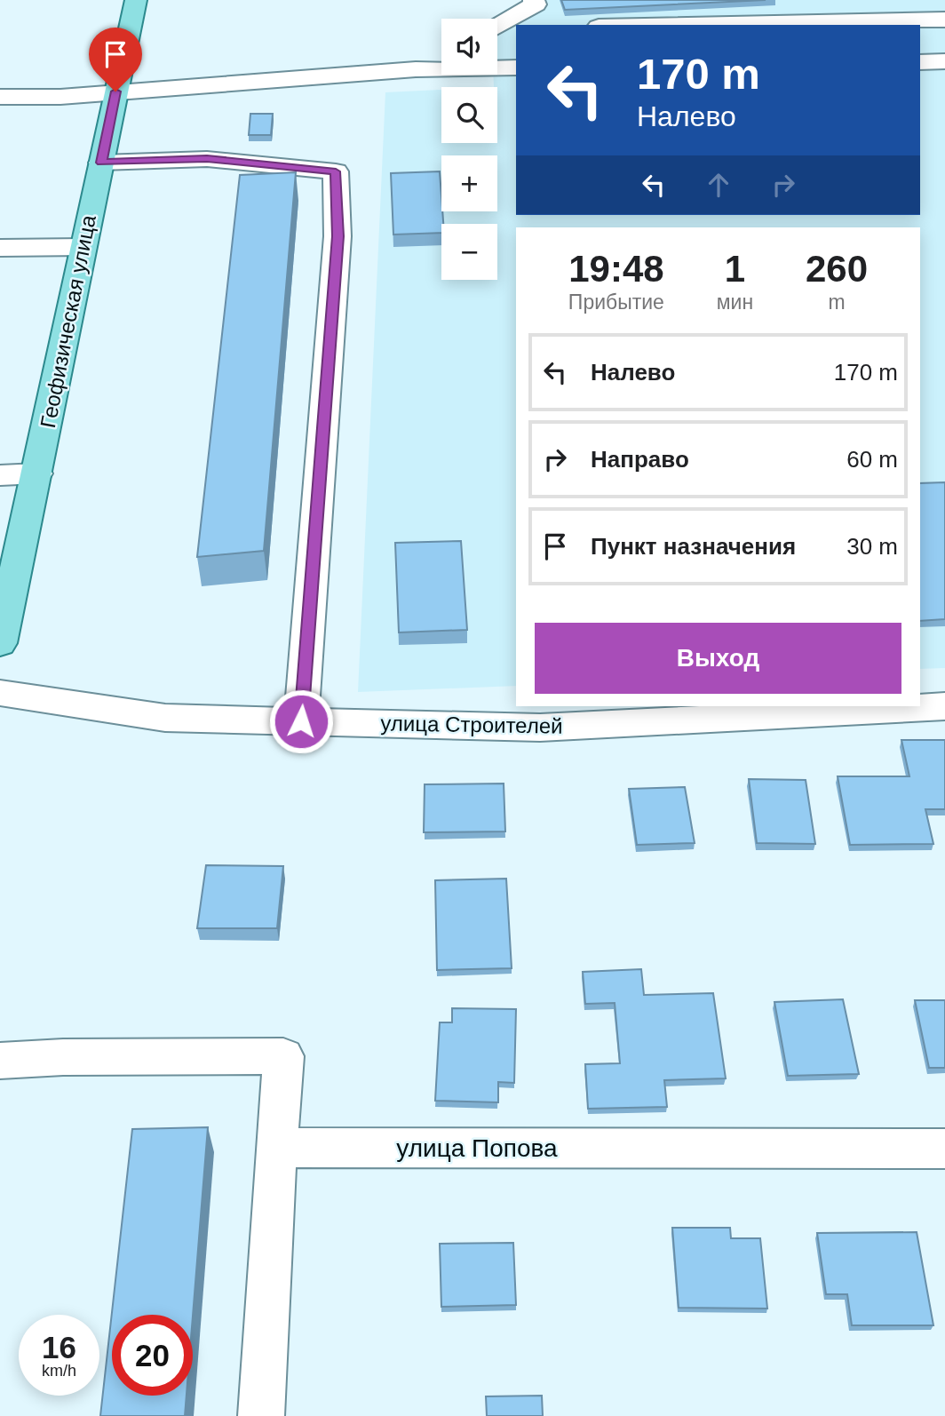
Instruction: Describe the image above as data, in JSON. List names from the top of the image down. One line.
{"streets":{"main road":["Геофизическая улица"],"street":["улица Строителей","улица Попова"]},"page":{"map_buttons":["+","−"],"turn":["170 m","Налево"],"eta":["19:48","Прибытие","1","мин","260","m"],"list":[{"name":"Налево","value":"170 m"},{"name":"Направо","value":"60 m"},{"name":"Пункт назначения","value":"30 m"}],"buttons":"Выход","speed":"16 km/h","limit":"20"}}
